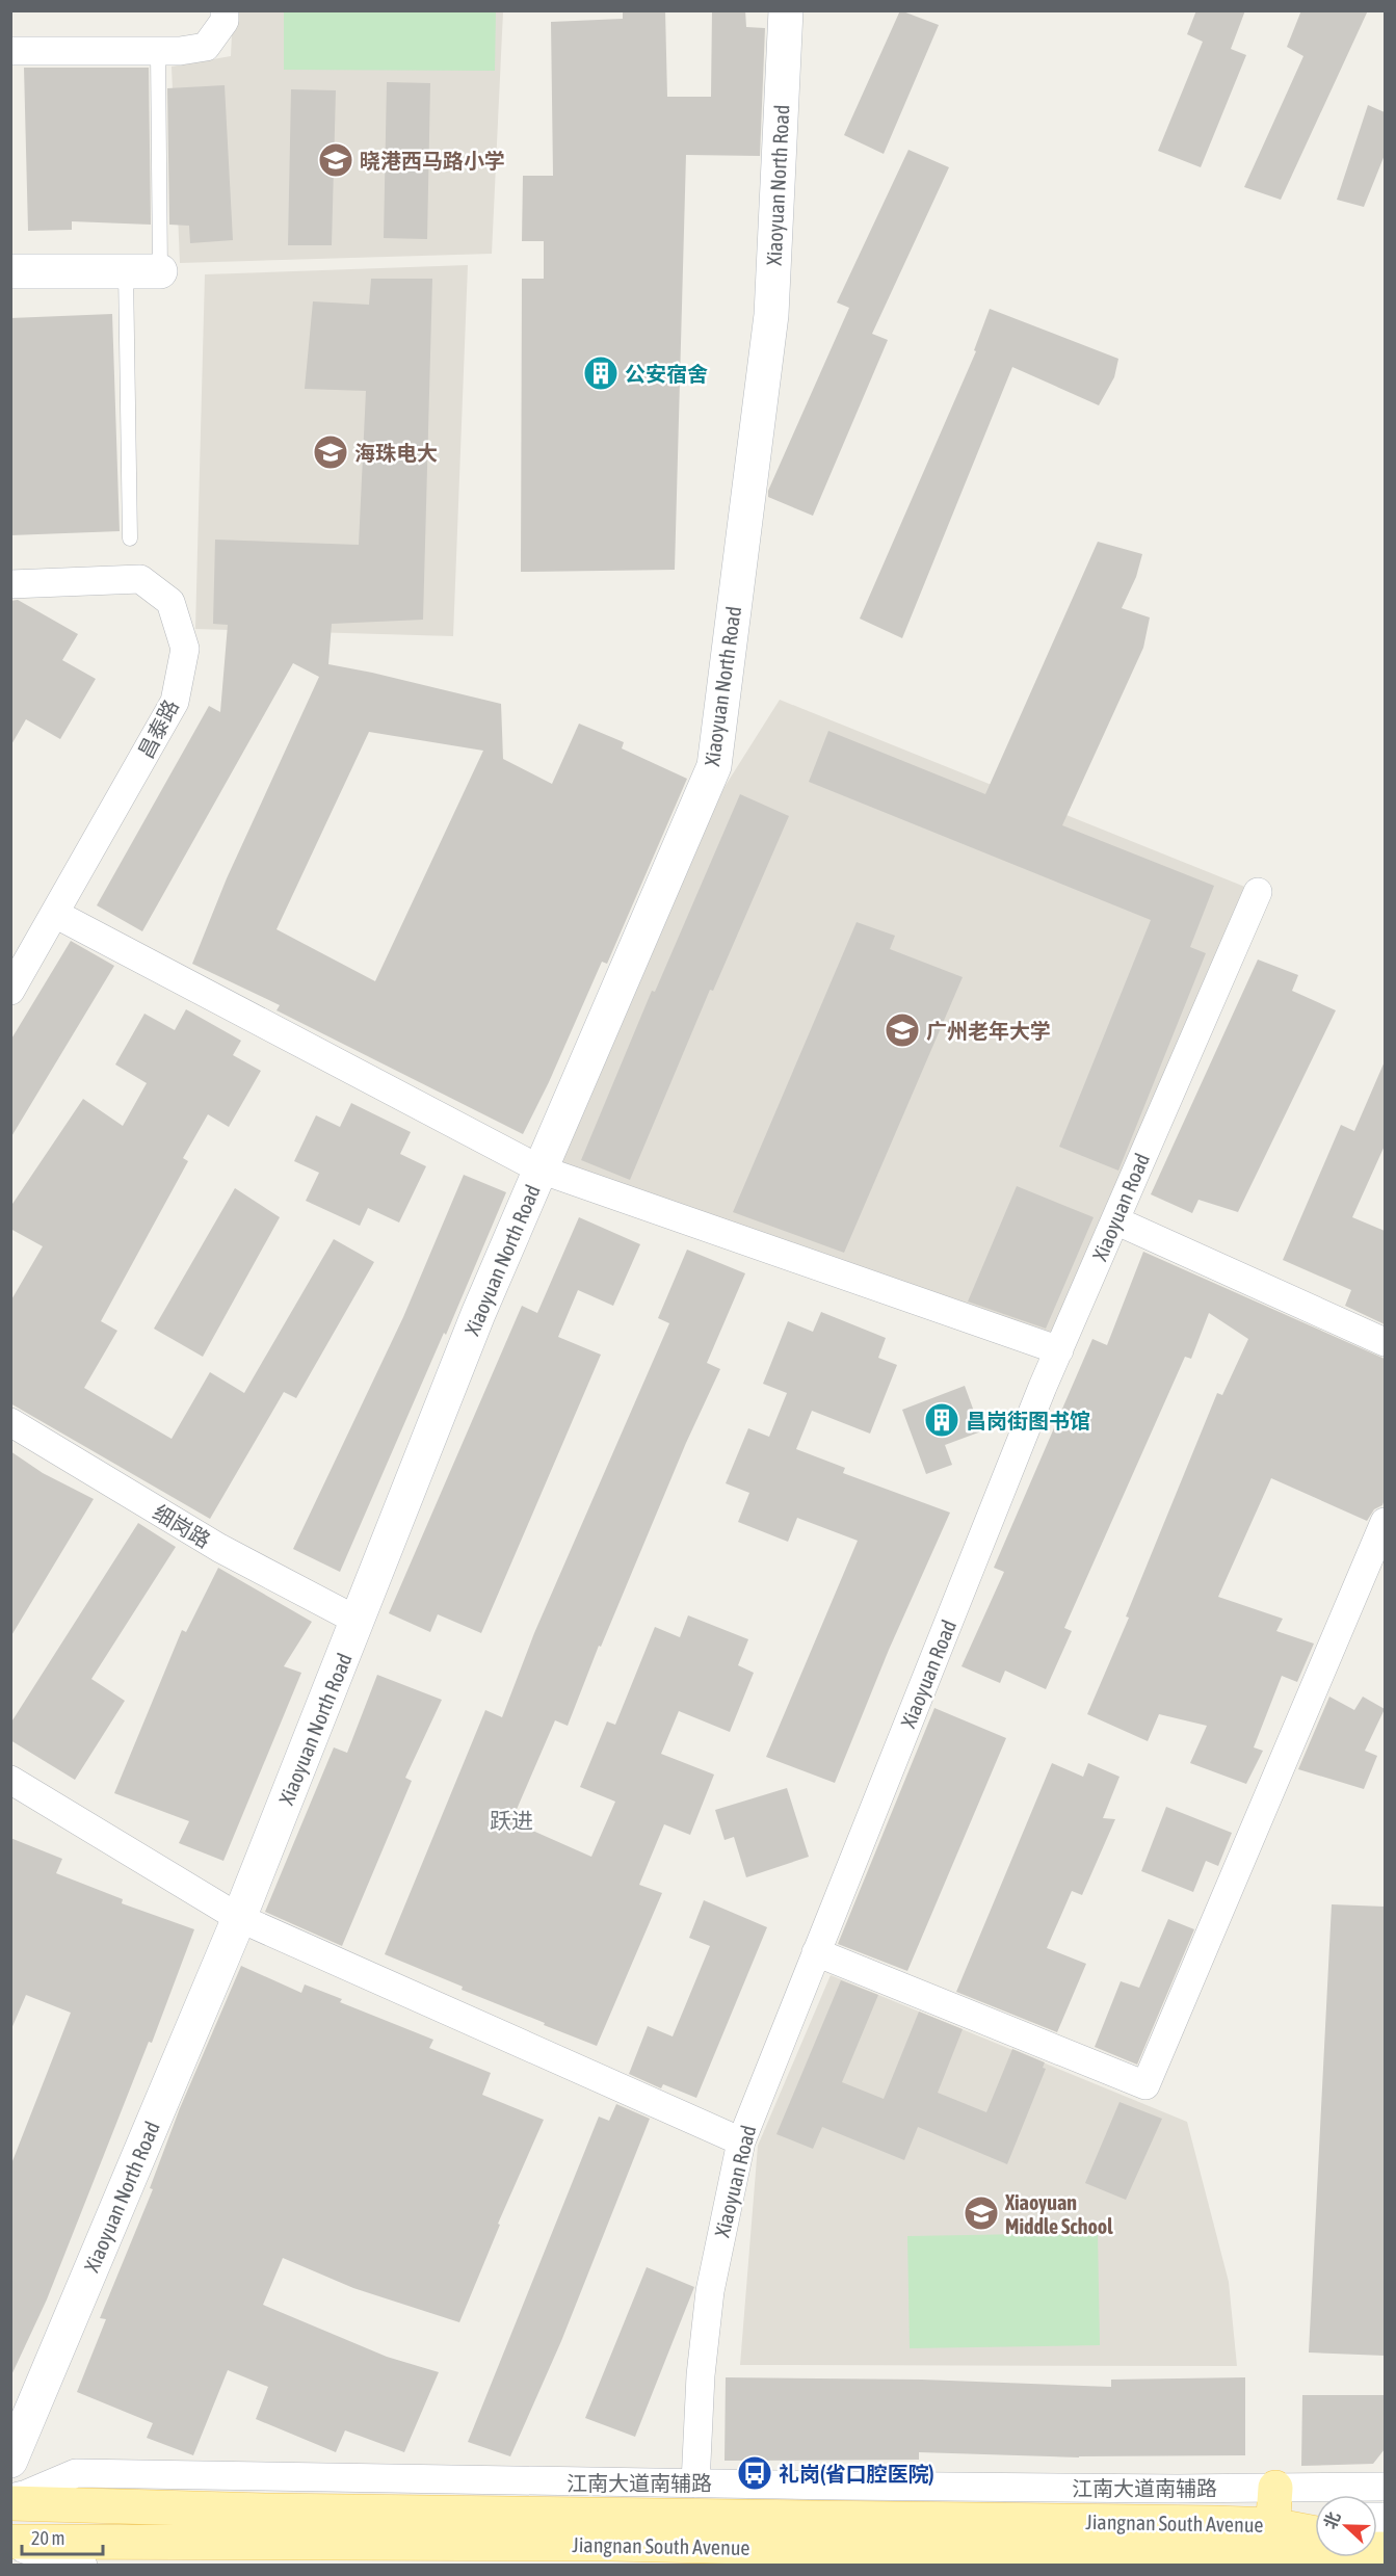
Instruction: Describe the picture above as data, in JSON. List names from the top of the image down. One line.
{"streets":{"main road":["Jiangnan South Avenue"],"street":["Xiaoyuan North Road","昌泰路","Xiaoyuan Road","细岗路","江南大道南辅路"]},"crossings":[["Xiaoyuan North Road","细岗路"],["Xiaoyuan Road","江南大道南辅路"],["江南大道南辅路","Jiangnan South Avenue"]],"districts":["跃进"],"places":{"school or university":["晓港西马路小学","海珠电大","广州老年大学","Xiaoyuan Middle School"],"building":["公安宿舍","昌岗街图书馆"],"bus stop":["礼岗(省口腔医院)"]},"scale_bar":"20 m","north":"left"}
